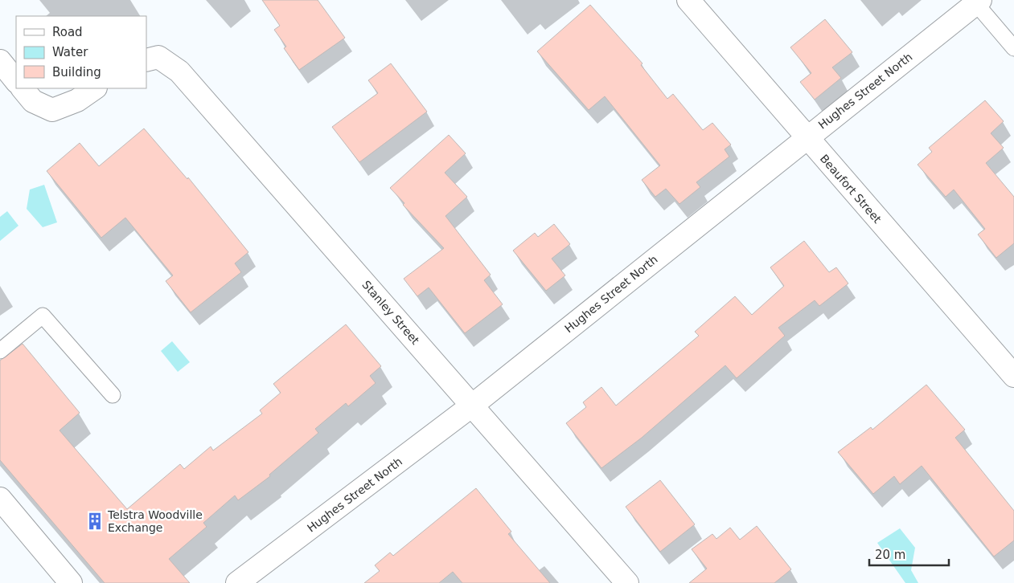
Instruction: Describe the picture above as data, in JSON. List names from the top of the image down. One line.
{"streets":{"street":["Hughes Street North","Beaufort Street","Stanley Street"]},"crossings":[["Hughes Street North","Beaufort Street"],["Hughes Street North","Stanley Street"]],"places":{"building":["Telstra Woodville Exchange"]},"legend":["Road","Water","Building"],"scale_bar":"20 m"}
